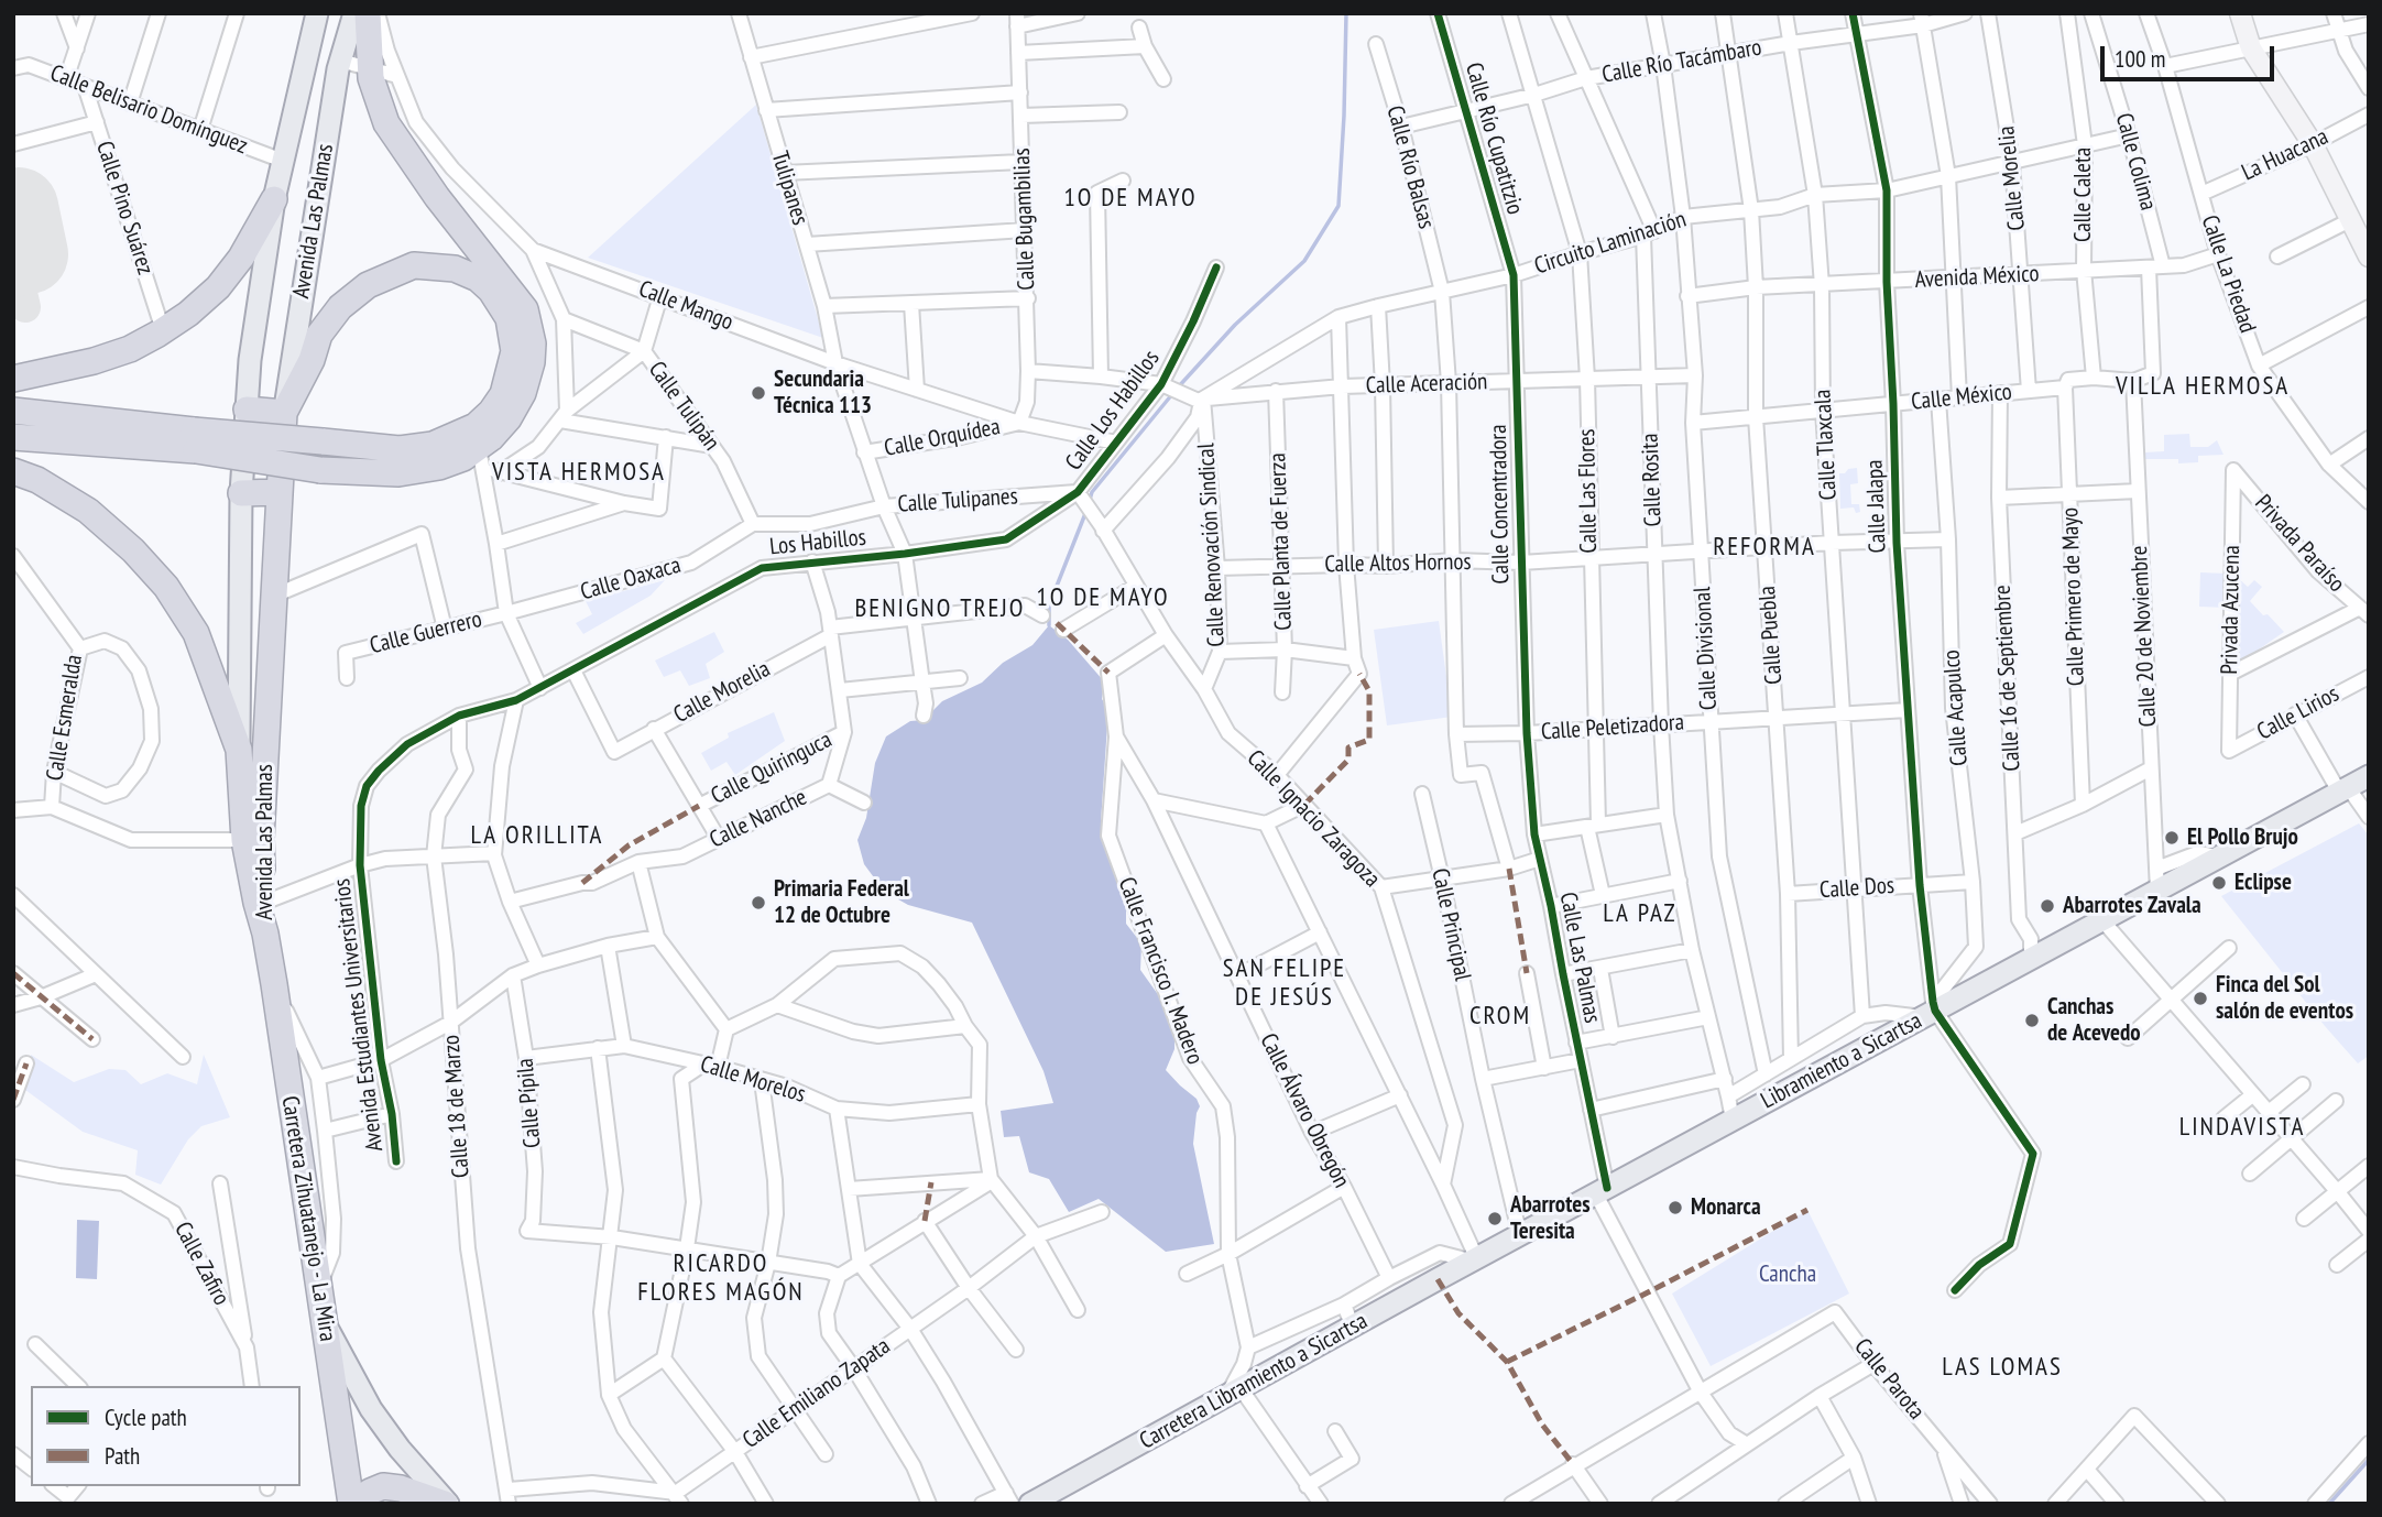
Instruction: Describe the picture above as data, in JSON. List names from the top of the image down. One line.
{"streets":{"highway":["Avenida Las Palmas","Carretera Zihuatanejo - La Mira"],"main road":["Libramiento a Sicartsa","Carretera Libramiento a Sicartsa"],"street":["Calle Río Tacámbaro","Calle Belisario Domínguez","Calle Río Cupatitzio","La Huacana","Calle Colima","Calle Río Balsas","Calle Morelia","Tulipanes","Calle Caleta","Calle Pino Suárez","Calle Bugambilias","Circuito Laminación","Calle La Piedad","Avenida México","Calle Mango","Calle Aceración","Calle México","Calle Tulipán","Calle Los Habillos","Calle Orquídea","Calle Tlaxcala","Calle Rosita","Calle Las Flores","Calle Tulipanes","Calle Concentradora","Calle Jalapa","Calle Planta de Fuerza","Los Habillos","Privada Paraíso","Calle Renovación Sindical","Calle Altos Hornos","Calle Oaxaca","Calle Primero de Mayo","Privada Azucena","Calle Guerrero","Calle Puebla","Calle 20 de Noviembre","Calle Divisional","Calle 16 de Septiembre","Calle Acapulco","Calle Lirios","Calle Esmeralda","Calle Peletizadora","Calle Quiringuca","Calle Nanche","Calle Ignacio Zaragoza","Calle Dos","Calle Principal","Calle Las Palmas","Calle Francisco I. Madero","Avenida Estudiantes Universitarios","Calle Morelos","Calle Pípila","Calle 18 de Marzo","Calle Álvaro Obregón","Calle Zafiro","Calle Parota","Calle Emiliano Zapata"]},"crossings":[["Calle Río Tacámbaro","Calle Río Cupatitzio"],["Calle Río Tacámbaro","Calle Río Balsas"],["Calle Río Tacámbaro","Calle Tlaxcala"],["Calle Río Tacámbaro","Calle Las Flores"],["Calle Río Tacámbaro","Calle Jalapa"],["Calle Río Tacámbaro","Calle Puebla"],["Calle Río Tacámbaro","Calle Divisional"],["Calle Belisario Domínguez","Calle Pino Suárez"],["Calle Belisario Domínguez","Avenida Las Palmas"],["Calle Río Cupatitzio","Circuito Laminación"],["Calle Río Cupatitzio","Calle Concentradora"],["La Huacana","Calle La Piedad"],["Calle Colima","Circuito Laminación"],["Calle Colima","Avenida México"],["Calle Colima","Calle México"],["Calle Colima","Calle 20 de Noviembre"],["Calle Río Balsas","Circuito Laminación"],["Calle Río Balsas","Calle Aceración"],["Calle Río Balsas","Calle Altos Hornos"],["Calle Río Balsas","Calle Peletizadora"],["Calle Morelia","Circuito Laminación"],["Calle Morelia","Avenida México"],["Calle Morelia","Calle México"],["Calle Morelia","Los Habillos"],["Calle Morelia","Calle Nanche"],["Tulipanes","Calle Mango"],["Tulipanes","Calle Tulipanes"],["Calle Caleta","Circuito Laminación"],["Calle Caleta","Avenida México"],["Calle Caleta","Calle México"],["Calle Bugambilias","Calle Mango"],["Calle Bugambilias","Calle Aceración"],["Calle Bugambilias","Calle Orquídea"],["Avenida Las Palmas","Carretera Zihuatanejo - La Mira"],["Circuito Laminación","Calle Aceración"],["Circuito Laminación","Calle Tlaxcala"],["Circuito Laminación","Calle Rosita"],["Circuito Laminación","Calle Las Flores"],["Circuito Laminación","Calle Concentradora"],["Circuito Laminación","Calle Jalapa"],["Circuito Laminación","Calle Renovación Sindical"],["Circuito Laminación","Calle Puebla"],["Circuito Laminación","Calle Divisional"],["Calle La Piedad","Avenida México"],["Avenida México","Calle Tlaxcala"],["Avenida México","Calle Jalapa"],["Avenida México","Calle Puebla"],["Avenida México","Calle Divisional"],["Calle Mango","Calle Los Habillos"],["Calle Mango","Calle Orquídea"],["Calle Mango","Calle Tulipanes"],["Calle Aceración","Calle Los Habillos"],["Calle Aceración","Calle Rosita"],["Calle Aceración","Calle Las Flores"],["Calle Aceración","Calle Concentradora"],["Calle Aceración","Calle Planta de Fuerza"],["Calle Aceración","Calle Renovación Sindical"],["Calle Aceración","Calle Divisional"],["Calle México","Calle Tlaxcala"],["Calle México","Calle Jalapa"],["Calle México","Calle Primero de Mayo"],["Calle México","Calle Puebla"],["Calle México","Calle 20 de Noviembre"],["Calle México","Calle Divisional"],["Calle México","Calle 16 de Septiembre"],["Calle México","Calle Acapulco"],["Calle Tulipán","Calle Oaxaca"],["Calle Los Habillos","Calle Tulipanes"],["Calle Los Habillos","Los Habillos"],["Calle Los Habillos","Calle Ignacio Zaragoza"],["Calle Orquídea","Calle Tulipanes"],["Calle Tlaxcala","Calle Altos Hornos"],["Calle Tlaxcala","Calle Peletizadora"],["Calle Tlaxcala","Calle Dos"],["Calle Rosita","Calle Altos Hornos"],["Calle Rosita","Calle Peletizadora"],["Calle Rosita","Libramiento a Sicartsa"],["Calle Las Flores","Calle Altos Hornos"],["Calle Las Flores","Calle Peletizadora"],["Calle Tulipanes","Los Habillos"],["Calle Tulipanes","Calle Ignacio Zaragoza"],["Calle Concentradora","Calle Altos Hornos"],["Calle Concentradora","Calle Peletizadora"],["Calle Concentradora","Calle Las Palmas"],["Calle Jalapa","Calle Altos Hornos"],["Calle Jalapa","Calle Acapulco"],["Calle Jalapa","Calle Peletizadora"],["Calle Jalapa","Calle Dos"],["Calle Jalapa","Libramiento a Sicartsa"],["Calle Planta de Fuerza","Calle Altos Hornos"],["Los Habillos","Calle Nanche"],["Los Habillos","Calle Ignacio Zaragoza"],["Privada Paraíso","Privada Azucena"],["Calle Renovación Sindical","Calle Altos Hornos"],["Calle Renovación Sindical","Calle Ignacio Zaragoza"],["Calle Altos Hornos","Calle Puebla"],["Calle Altos Hornos","Calle Divisional"],["Calle Altos Hornos","Calle Acapulco"],["Calle Oaxaca","Calle Guerrero"],["Privada Azucena","Calle Lirios"],["Calle Puebla","Calle Peletizadora"],["Calle Puebla","Calle Dos"],["Calle 20 de Noviembre","Libramiento a Sicartsa"],["Calle Divisional","Calle Peletizadora"],["Calle 16 de Septiembre","Libramiento a Sicartsa"],["Calle Acapulco","Calle Dos"],["Calle Acapulco","Libramiento a Sicartsa"],["Calle Peletizadora","Calle Las Palmas"],["Calle Quiringuca","Calle Nanche"],["Calle Ignacio Zaragoza","Calle Francisco I. Madero"],["Calle Ignacio Zaragoza","Libramiento a Sicartsa"],["Calle Ignacio Zaragoza","Calle Álvaro Obregón"],["Calle Ignacio Zaragoza","Carretera Libramiento a Sicartsa"],["Calle Principal","Libramiento a Sicartsa"],["Calle Las Palmas","Libramiento a Sicartsa"],["Calle Las Palmas","Calle Parota"],["Calle Francisco I. Madero","Calle Álvaro Obregón"],["Libramiento a Sicartsa","Carretera Libramiento a Sicartsa"],["Calle Morelos","Calle Pípila"]],"districts":["1O DE MAYO","VILLA HERMOSA","VISTA HERMOSA","REFORMA","1O DE MAYO","BENIGNO TREJO","LA ORILLITA","LA PAZ","SAN FELIPE DE JESÚS","CROM","LINDAVISTA","RICARDO FLORES MAGÓN","LAS LOMAS"],"parks":["Cancha"],"places":["Secundaria Técnica 113","El Pollo Brujo","Eclipse","Primaria Federal 12 de Octubre","Abarrotes Zavala","Finca del Sol salón de eventos","Canchas de Acevedo","Monarca","Abarrotes Teresita"],"legend":["Cycle path","Path"],"scale_bar":"100 m"}
